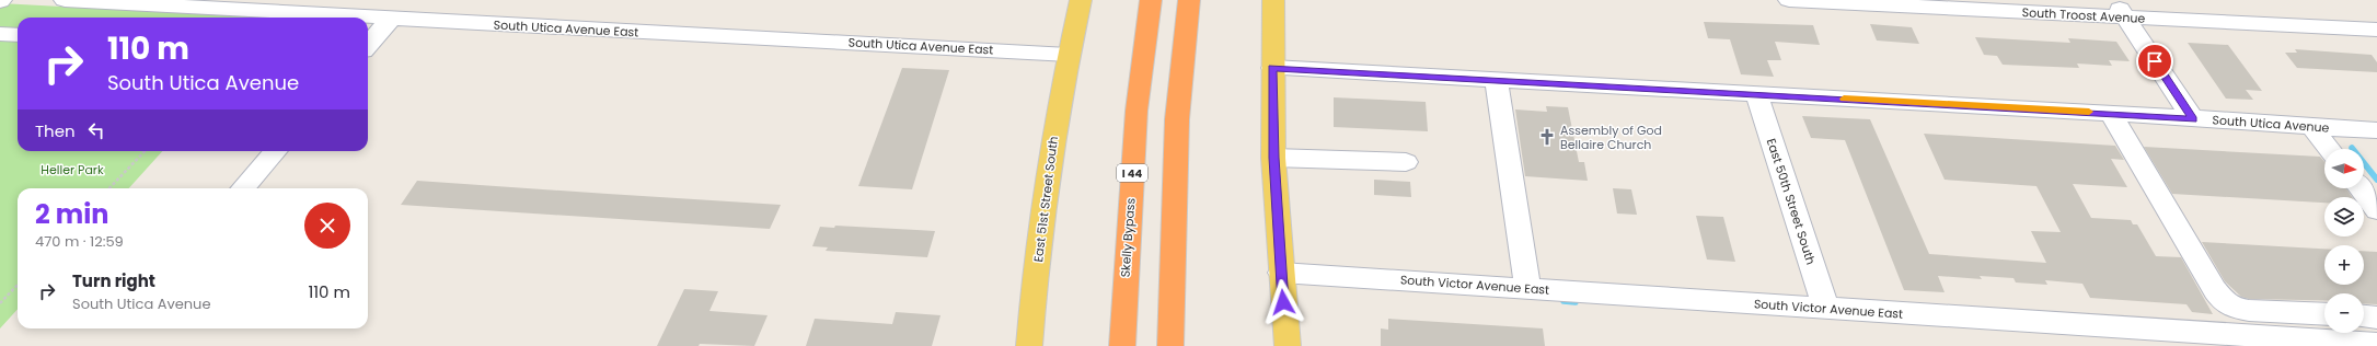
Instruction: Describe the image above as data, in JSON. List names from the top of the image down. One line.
{"streets":{"highway":["I 44","Skelly Bypass"],"main road":["East 51st Street South"],"street":["South Troost Avenue","South Utica Avenue East","South Utica Avenue","East 50th Street South","South Victor Avenue East"]},"crossings":[["South Utica Avenue East","East 51st Street South"],["South Utica Avenue","East 50th Street South"],["East 50th Street South","South Victor Avenue East"]],"parks":["Heller Park"],"places":{"church":["Assembly of God Bellaire Church"]},"north":"right","page":{"turn":["110 m","South Utica Avenue"],"then":"Then","map_buttons":["+","−"],"heading":["2 min","470 m · 12:59"],"list":[{"name":"Turn right","note":"South Utica Avenue","value":"110 m"}]}}
